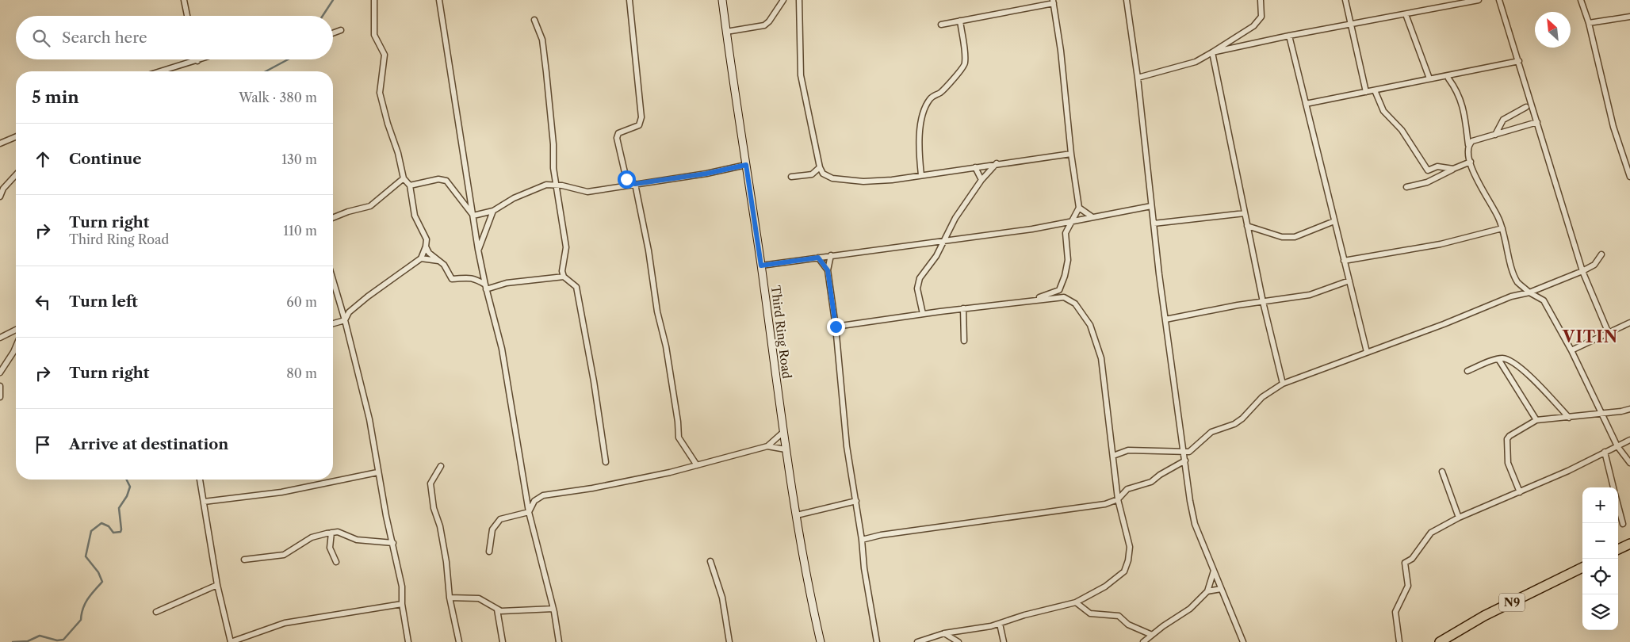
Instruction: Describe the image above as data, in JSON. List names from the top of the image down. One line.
{"streets":{"highway":["N9"],"street":["Third Ring Road"]},"districts":["VITIN"],"north":"top left","page":{"search":"Search here","heading":["5 min","Walk · 380 m"],"list":[["Continue","130 m"],["Turn right","Third Ring Road","110 m"],["Turn left","60 m"],["Turn right","80 m"],"Arrive at destination"],"map_buttons":["+","−"]}}
